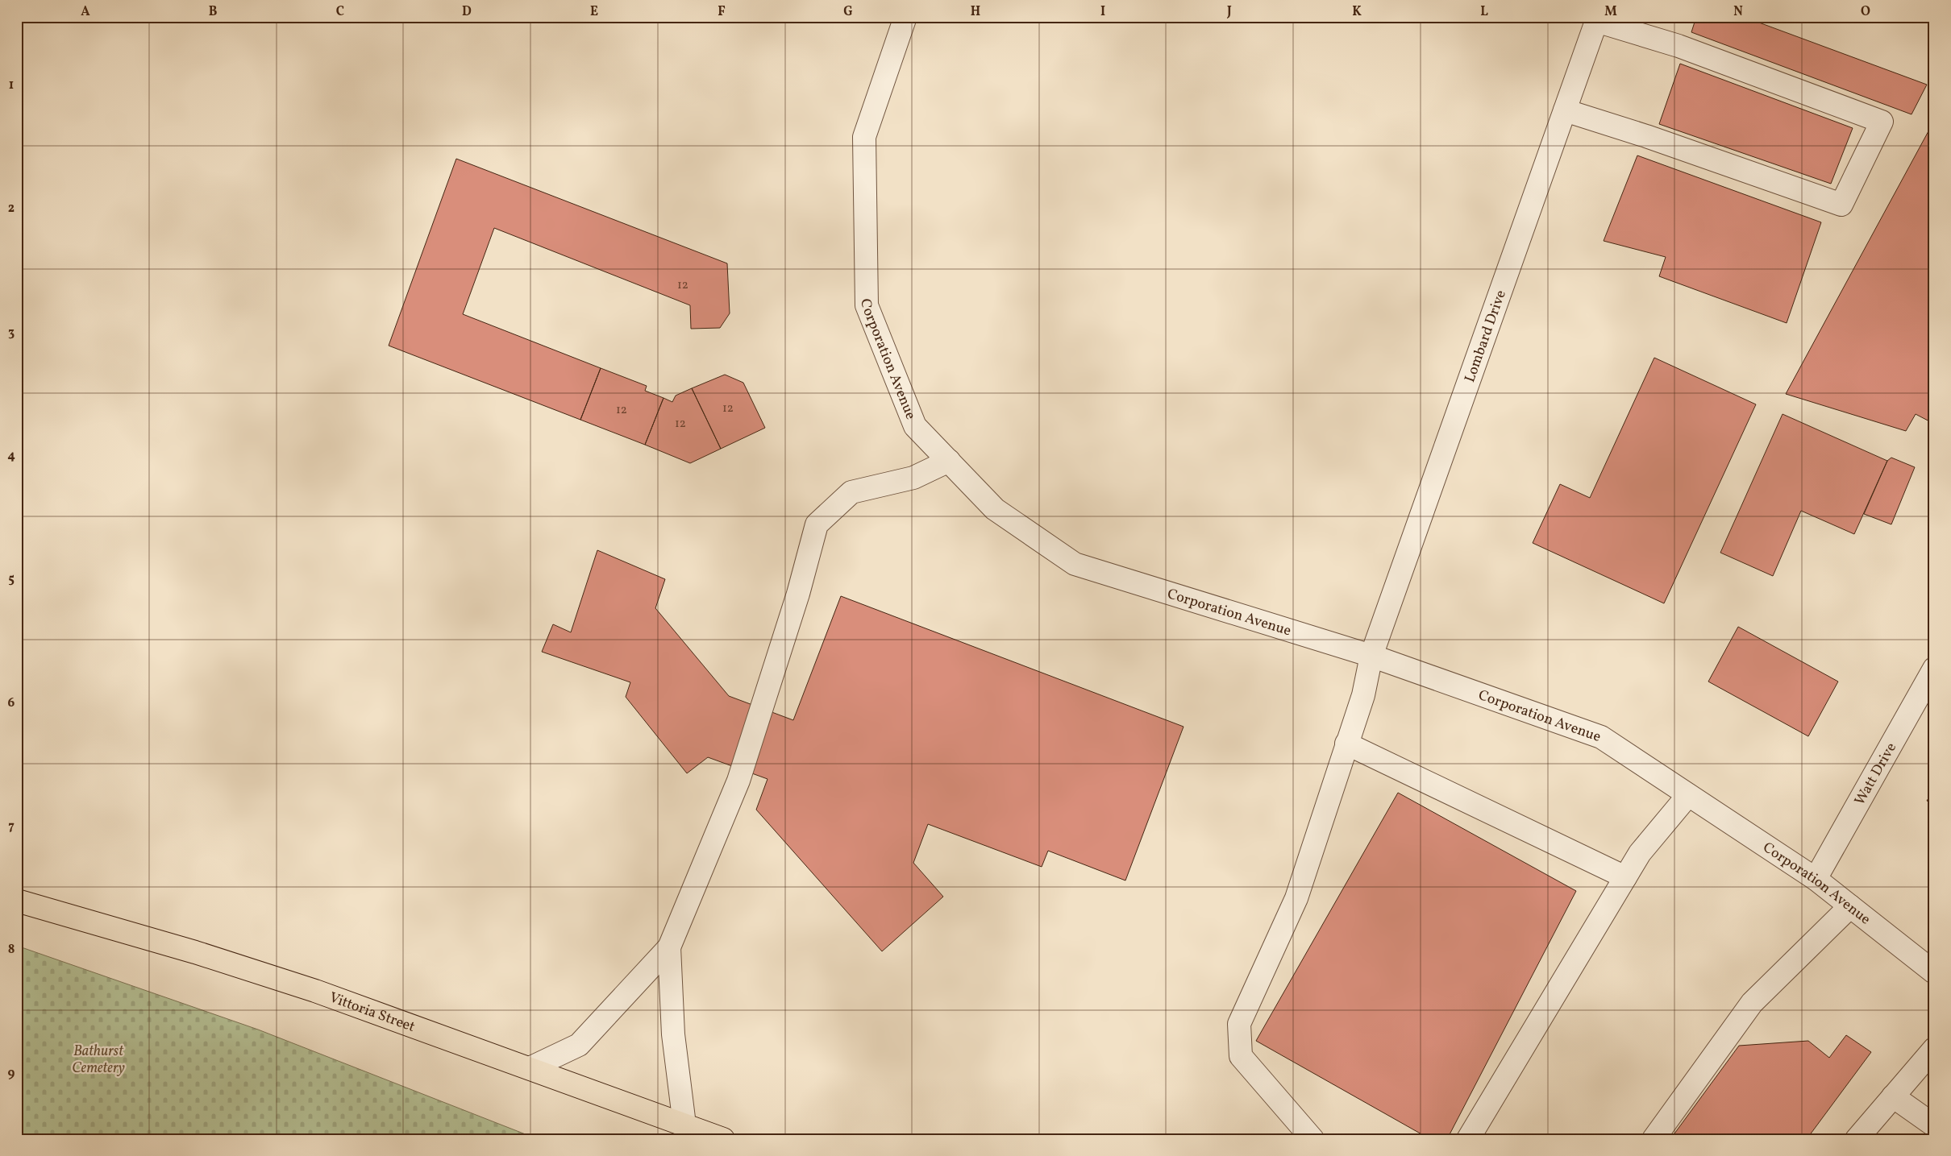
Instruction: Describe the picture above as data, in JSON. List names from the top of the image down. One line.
{"streets":{"highway":["Vittoria Street"],"street":["Lombard Drive","Corporation Avenue","Watt Drive"]},"crossings":[["Lombard Drive","Corporation Avenue"],["Corporation Avenue","Watt Drive"]],"parks":["Bathurst Cemetery"],"house_numbers":["12","12","12","12"],"grid":{"columns":["A","B","C","D","E","F","G","H","I","J","K","L","M","N","O"],"rows":["1","2","3","4","5","6","7","8","9"]}}
